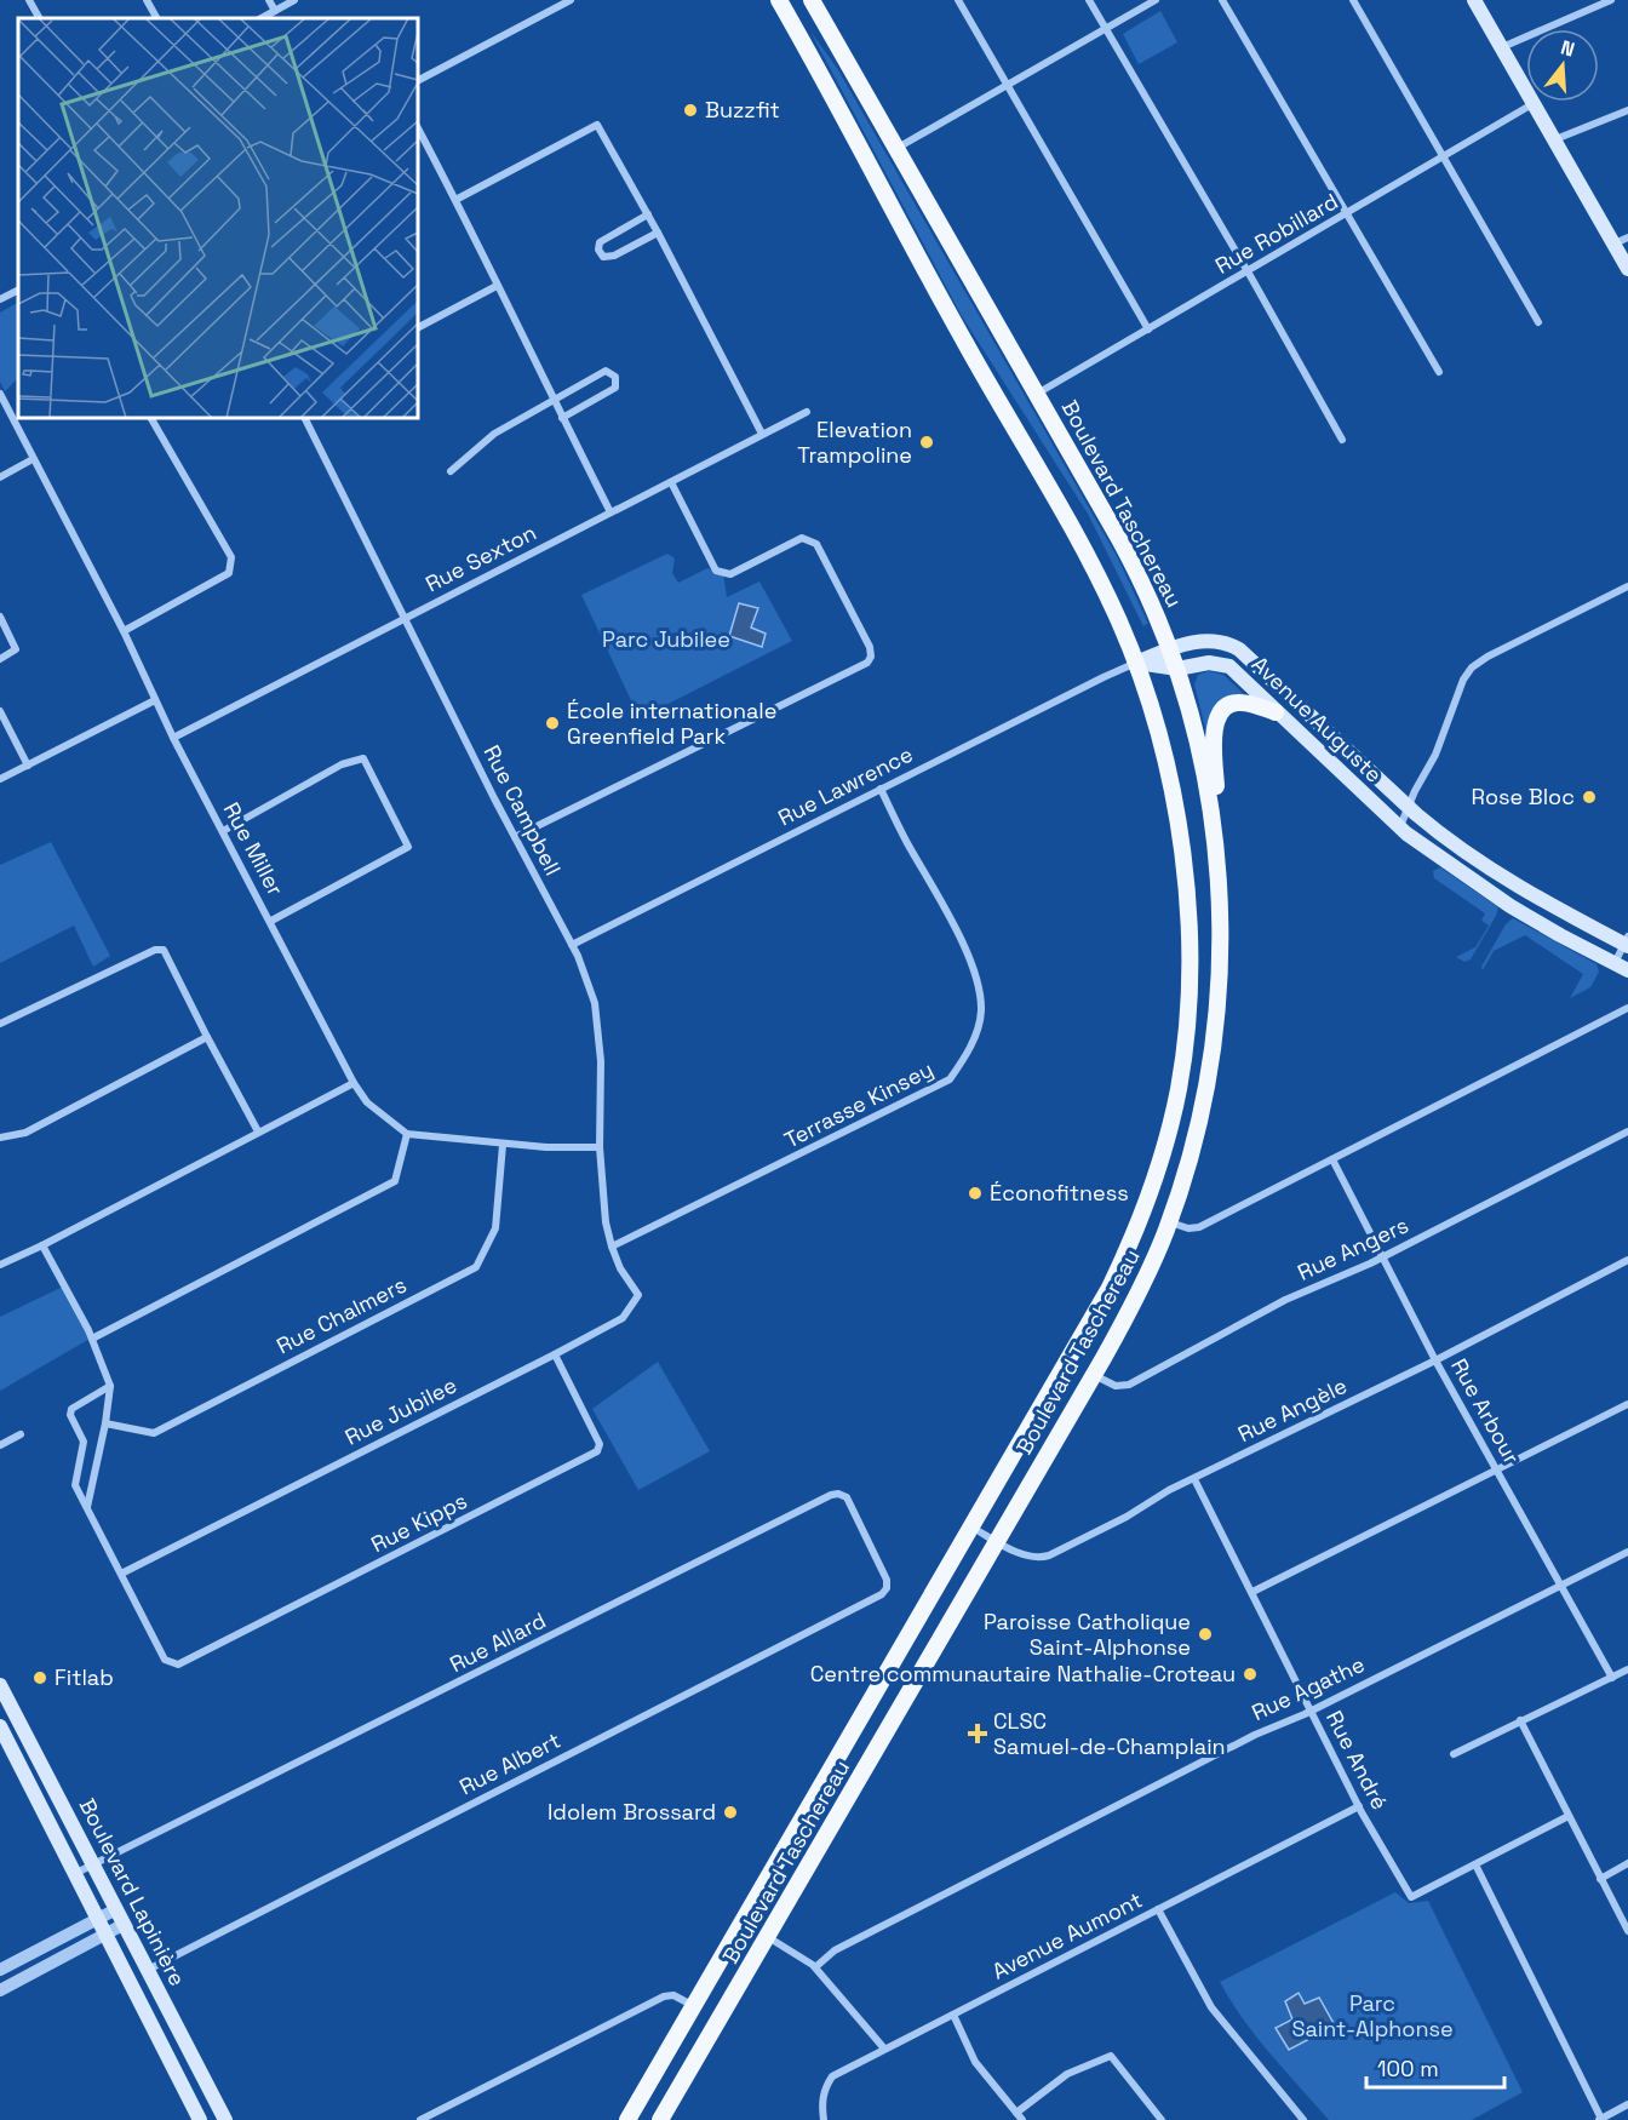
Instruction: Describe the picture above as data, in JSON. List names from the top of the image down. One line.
{"streets":{"main road":["Boulevard Taschereau","Avenue Auguste","Boulevard Lapinière"],"street":["Rue Robillard","Rue Sexton","Rue Lawrence","Rue Campbell","Rue Miller","Terrasse Kinsey","Rue Angers","Rue Chalmers","Rue Angèle","Rue Jubilee","Rue Arbour","Rue Kipps","Rue Allard","Rue Agathe","Rue André","Rue Albert","Avenue Aumont"]},"crossings":[["Rue Robillard","Boulevard Taschereau"],["Boulevard Taschereau","Avenue Auguste"],["Boulevard Taschereau","Rue Lawrence"],["Boulevard Taschereau","Rue Angers"],["Boulevard Taschereau","Rue Angèle"],["Rue Sexton","Rue Campbell"],["Rue Sexton","Rue Miller"],["Avenue Auguste","Rue Lawrence"],["Rue Lawrence","Rue Campbell"],["Rue Lawrence","Terrasse Kinsey"],["Rue Campbell","Terrasse Kinsey"],["Rue Campbell","Rue Jubilee"],["Terrasse Kinsey","Rue Jubilee"],["Rue Angers","Rue Arbour"],["Rue Angèle","Rue Arbour"],["Rue Angèle","Rue André"],["Rue Jubilee","Rue Kipps"],["Rue Arbour","Rue Agathe"],["Rue Allard","Rue Albert"],["Rue Allard","Boulevard Lapinière"],["Rue Agathe","Rue André"],["Rue André","Avenue Aumont"],["Rue Albert","Boulevard Lapinière"]],"parks":["Parc Jubilee","Parc Saint-Alphonse"],"places":{"other":["Buzzfit","Elevation Trampoline","École internationale Greenfield Park","Rose Bloc","Éconofitness","Paroisse Catholique Saint-Alphonse","Centre communautaire Nathalie-Croteau","Fitlab","Idolem Brossard"],"health":["CLSC Samuel-de-Champlain"]},"scale_bar":"100 m","north":"top"}
